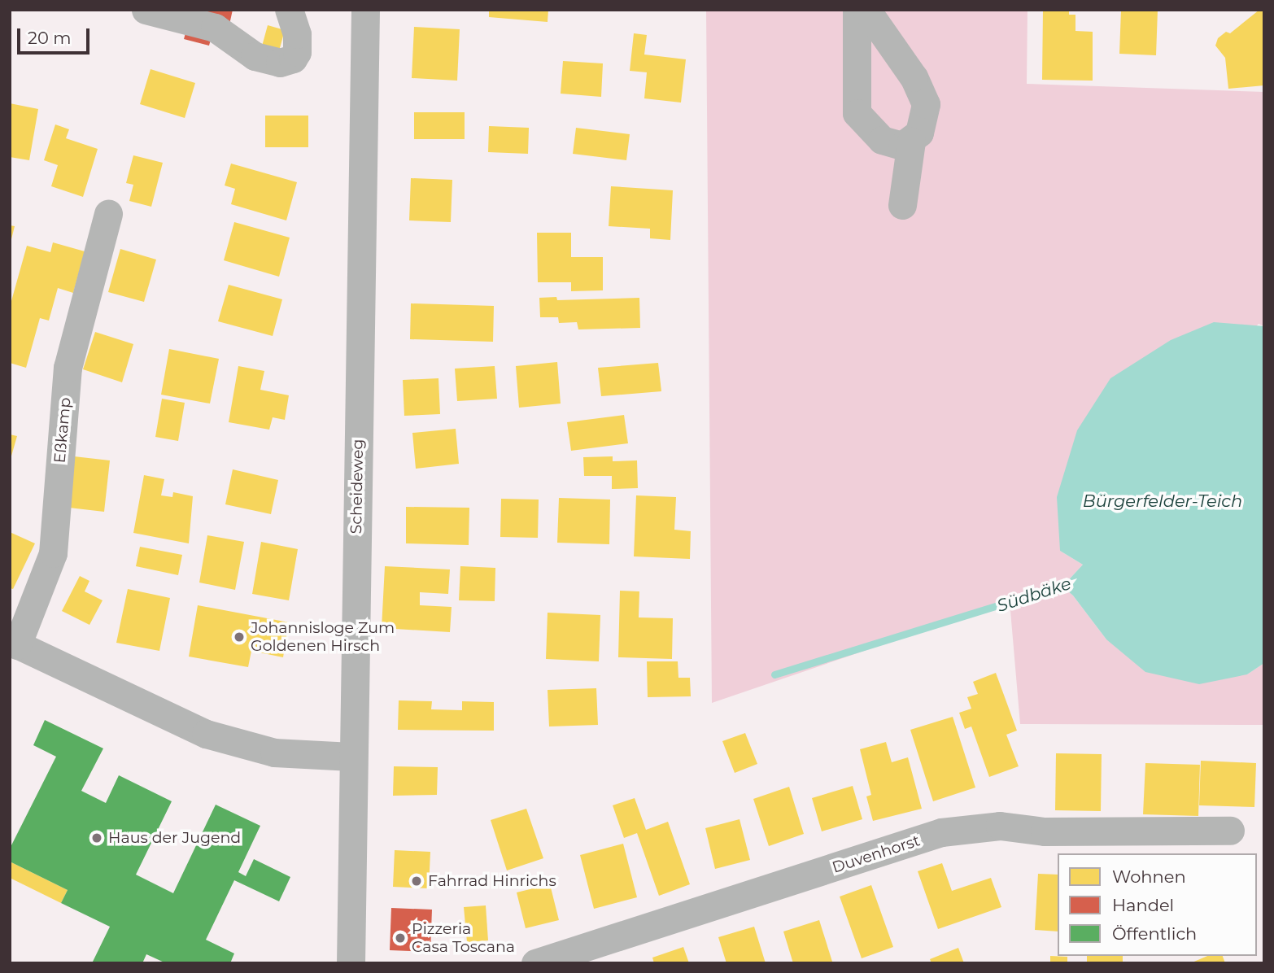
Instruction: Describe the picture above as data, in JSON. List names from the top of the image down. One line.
{"streets":{"street":["Eßkamp","Scheideweg","Duvenhorst"]},"crossings":[["Eßkamp","Scheideweg"]],"water":["Bürgerfelder-Teich","Südbäke"],"places":["Johannisloge Zum Goldenen Hirsch","Haus der Jugend","Fahrrad Hinrichs","Pizzeria Casa Toscana"],"legend":["Wohnen","Handel","Öffentlich"],"scale_bar":"20 m"}
